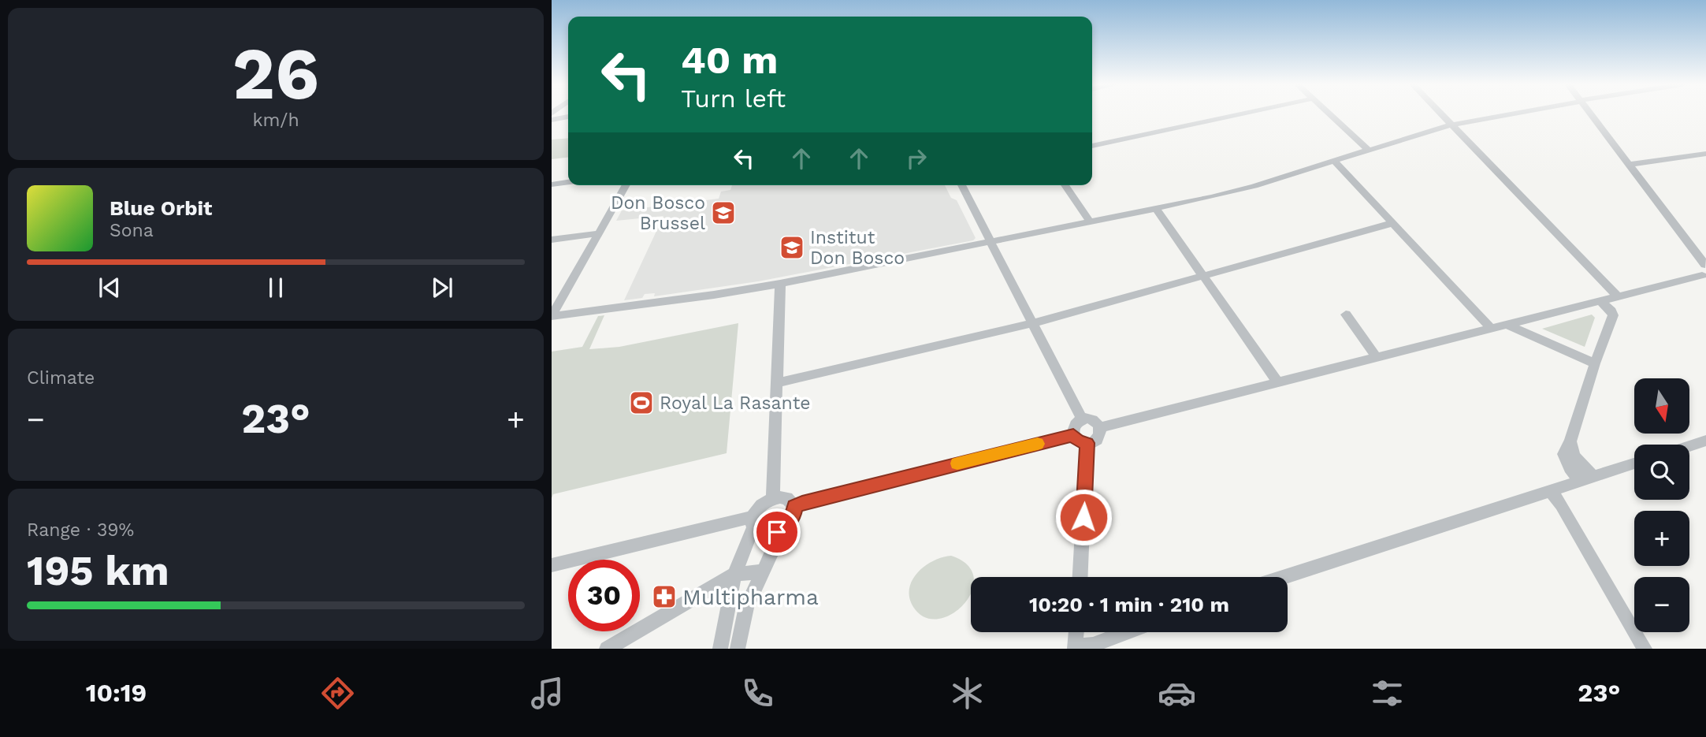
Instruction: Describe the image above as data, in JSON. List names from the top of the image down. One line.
{"places":{"school or university":["Don Bosco Brussel","Institut Don Bosco"],"sports":["Royal La Rasante"],"pharmacy":["Multipharma"]},"north":"bottom","page":{"tile":[["26","km/h"],"Climate",["Range · 39%","195 km"]],"turn":["40 m","Turn left"],"song":["Blue Orbit","Sona"],"map_buttons":["+","−"],"heat":["−","23°","+"],"limit":"30","trip":"10:20 · 1 min · 210 m","tabs":["10:19","23°"]}}
